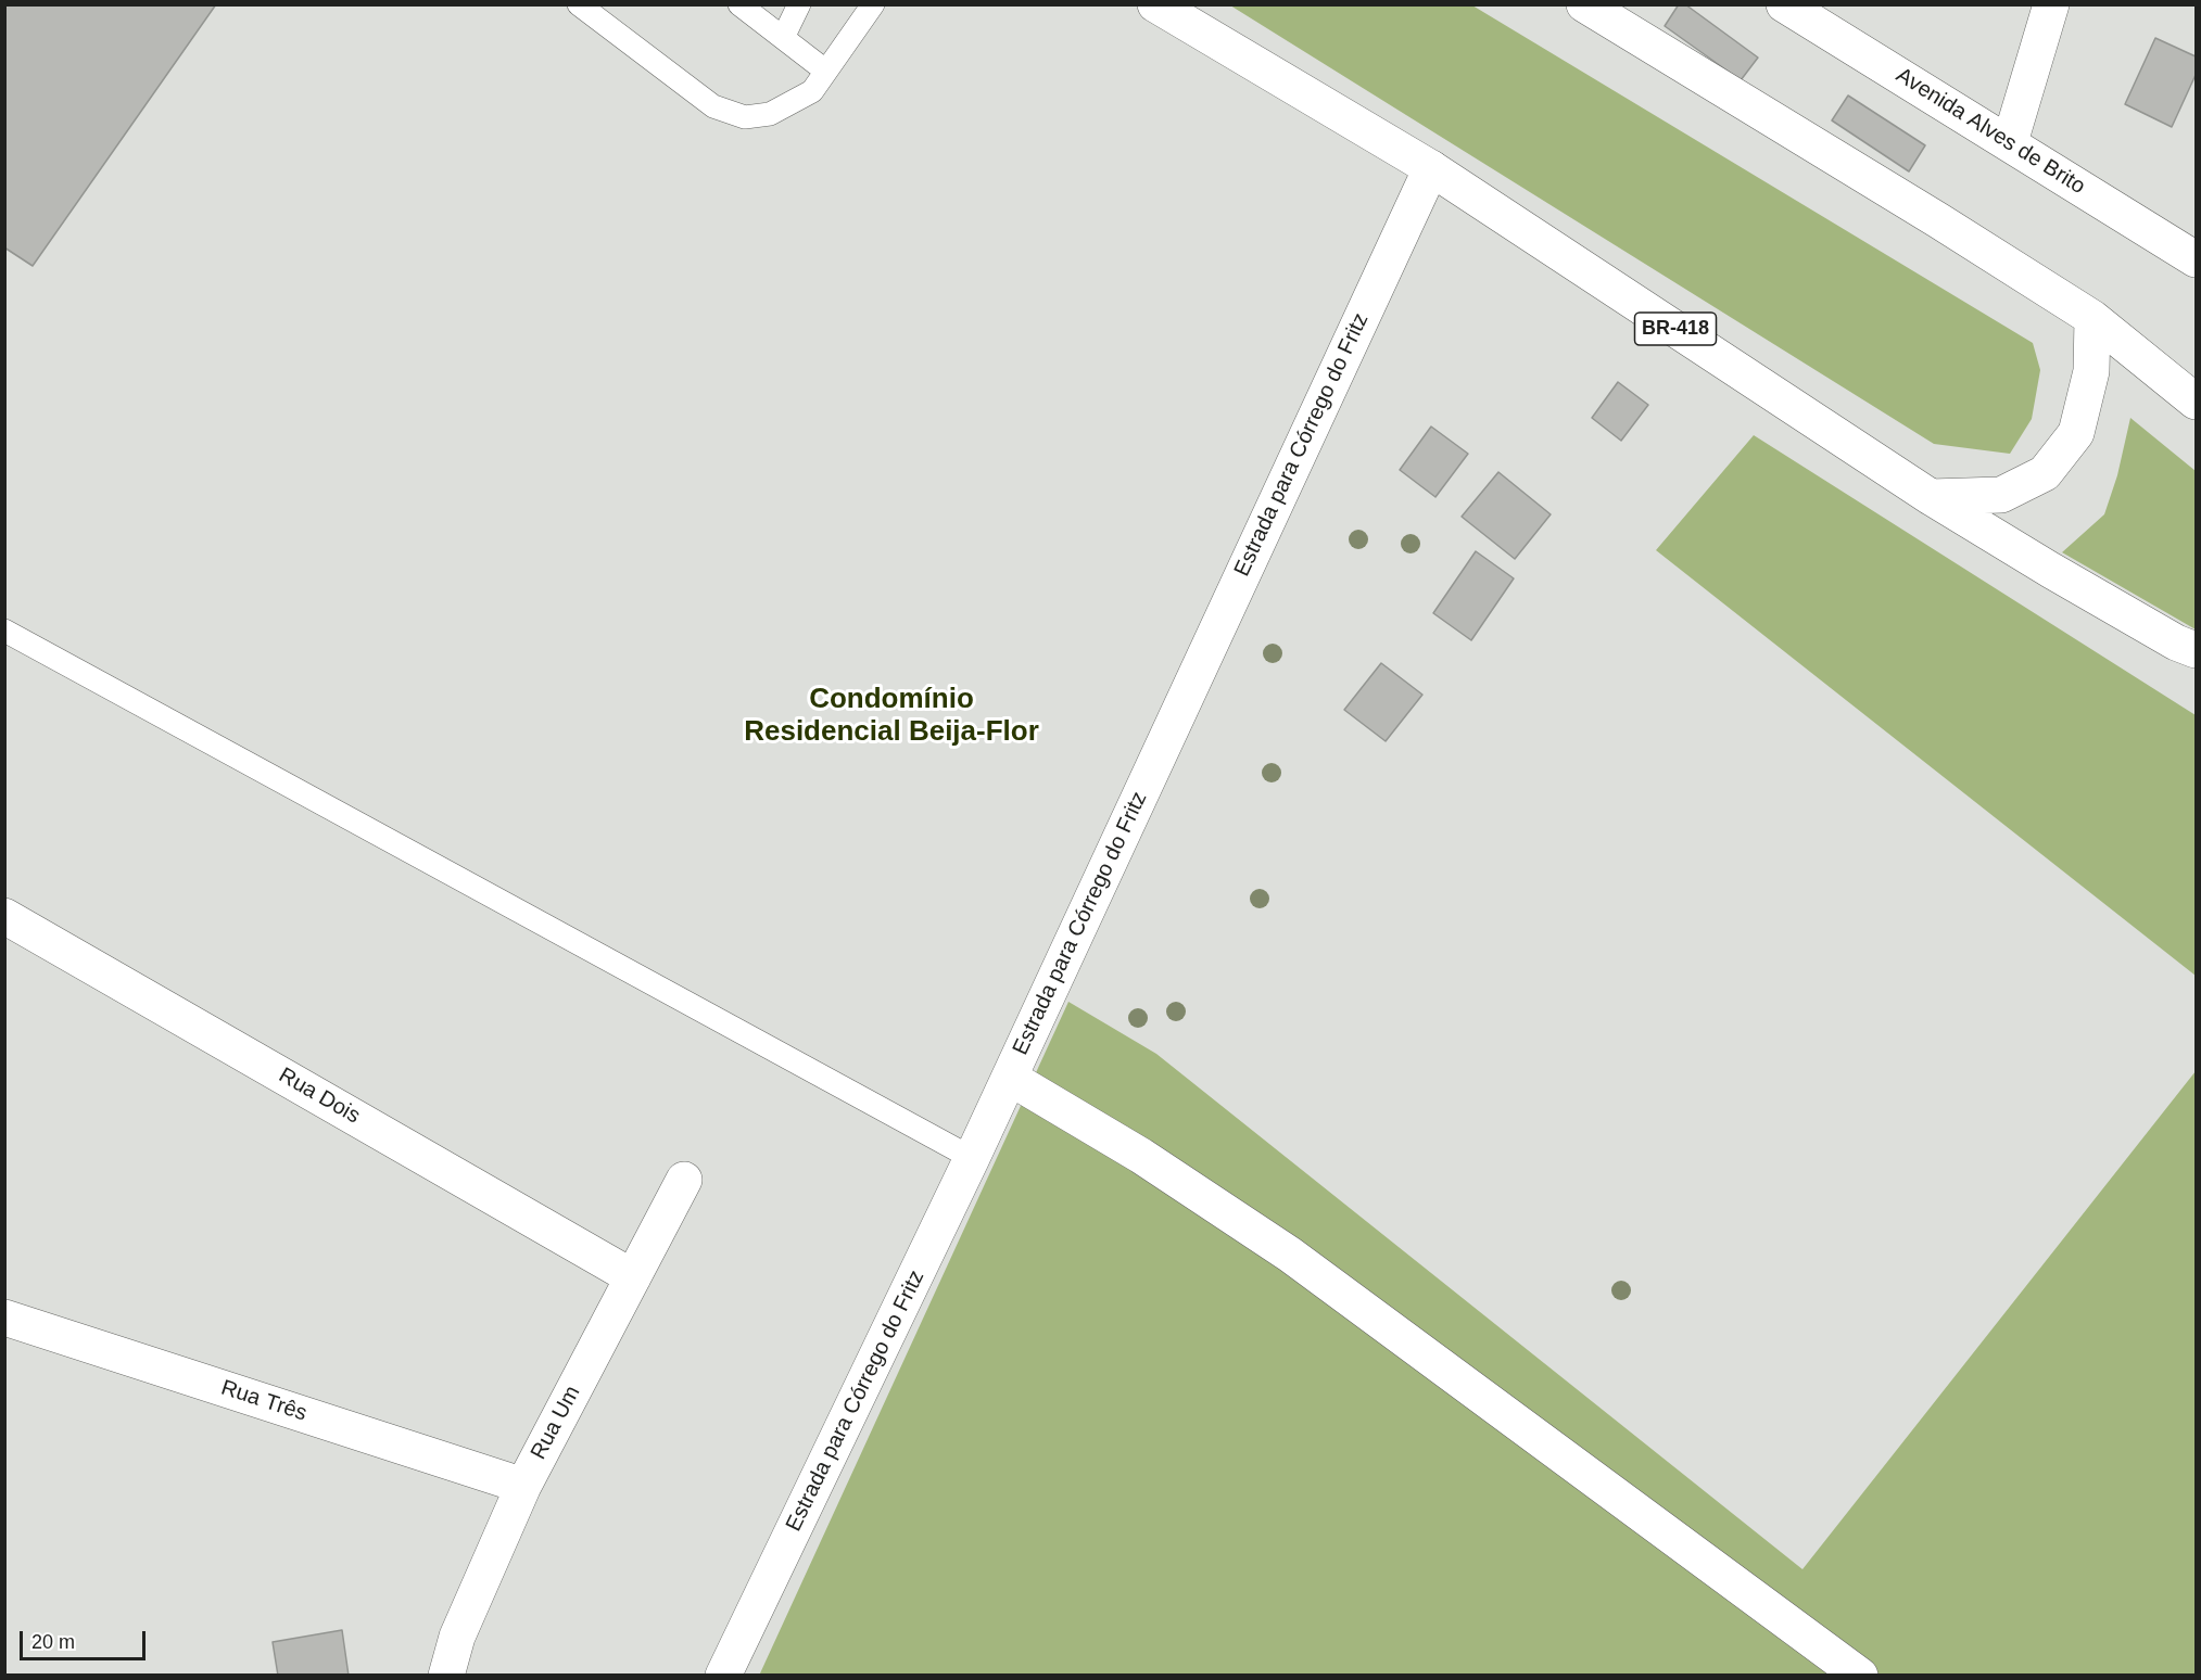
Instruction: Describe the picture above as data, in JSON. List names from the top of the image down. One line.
{"streets":{"street":["Avenida Alves de Brito","BR-418","Estrada para Córrego do Fritz","Rua Dois","Rua Três","Rua Um"]},"crossings":[["BR-418","Estrada para Córrego do Fritz"],["Rua Dois","Rua Um"],["Rua Três","Rua Um"]],"districts":["Condomínio Residencial Beija-Flor"],"scale_bar":"20 m"}
